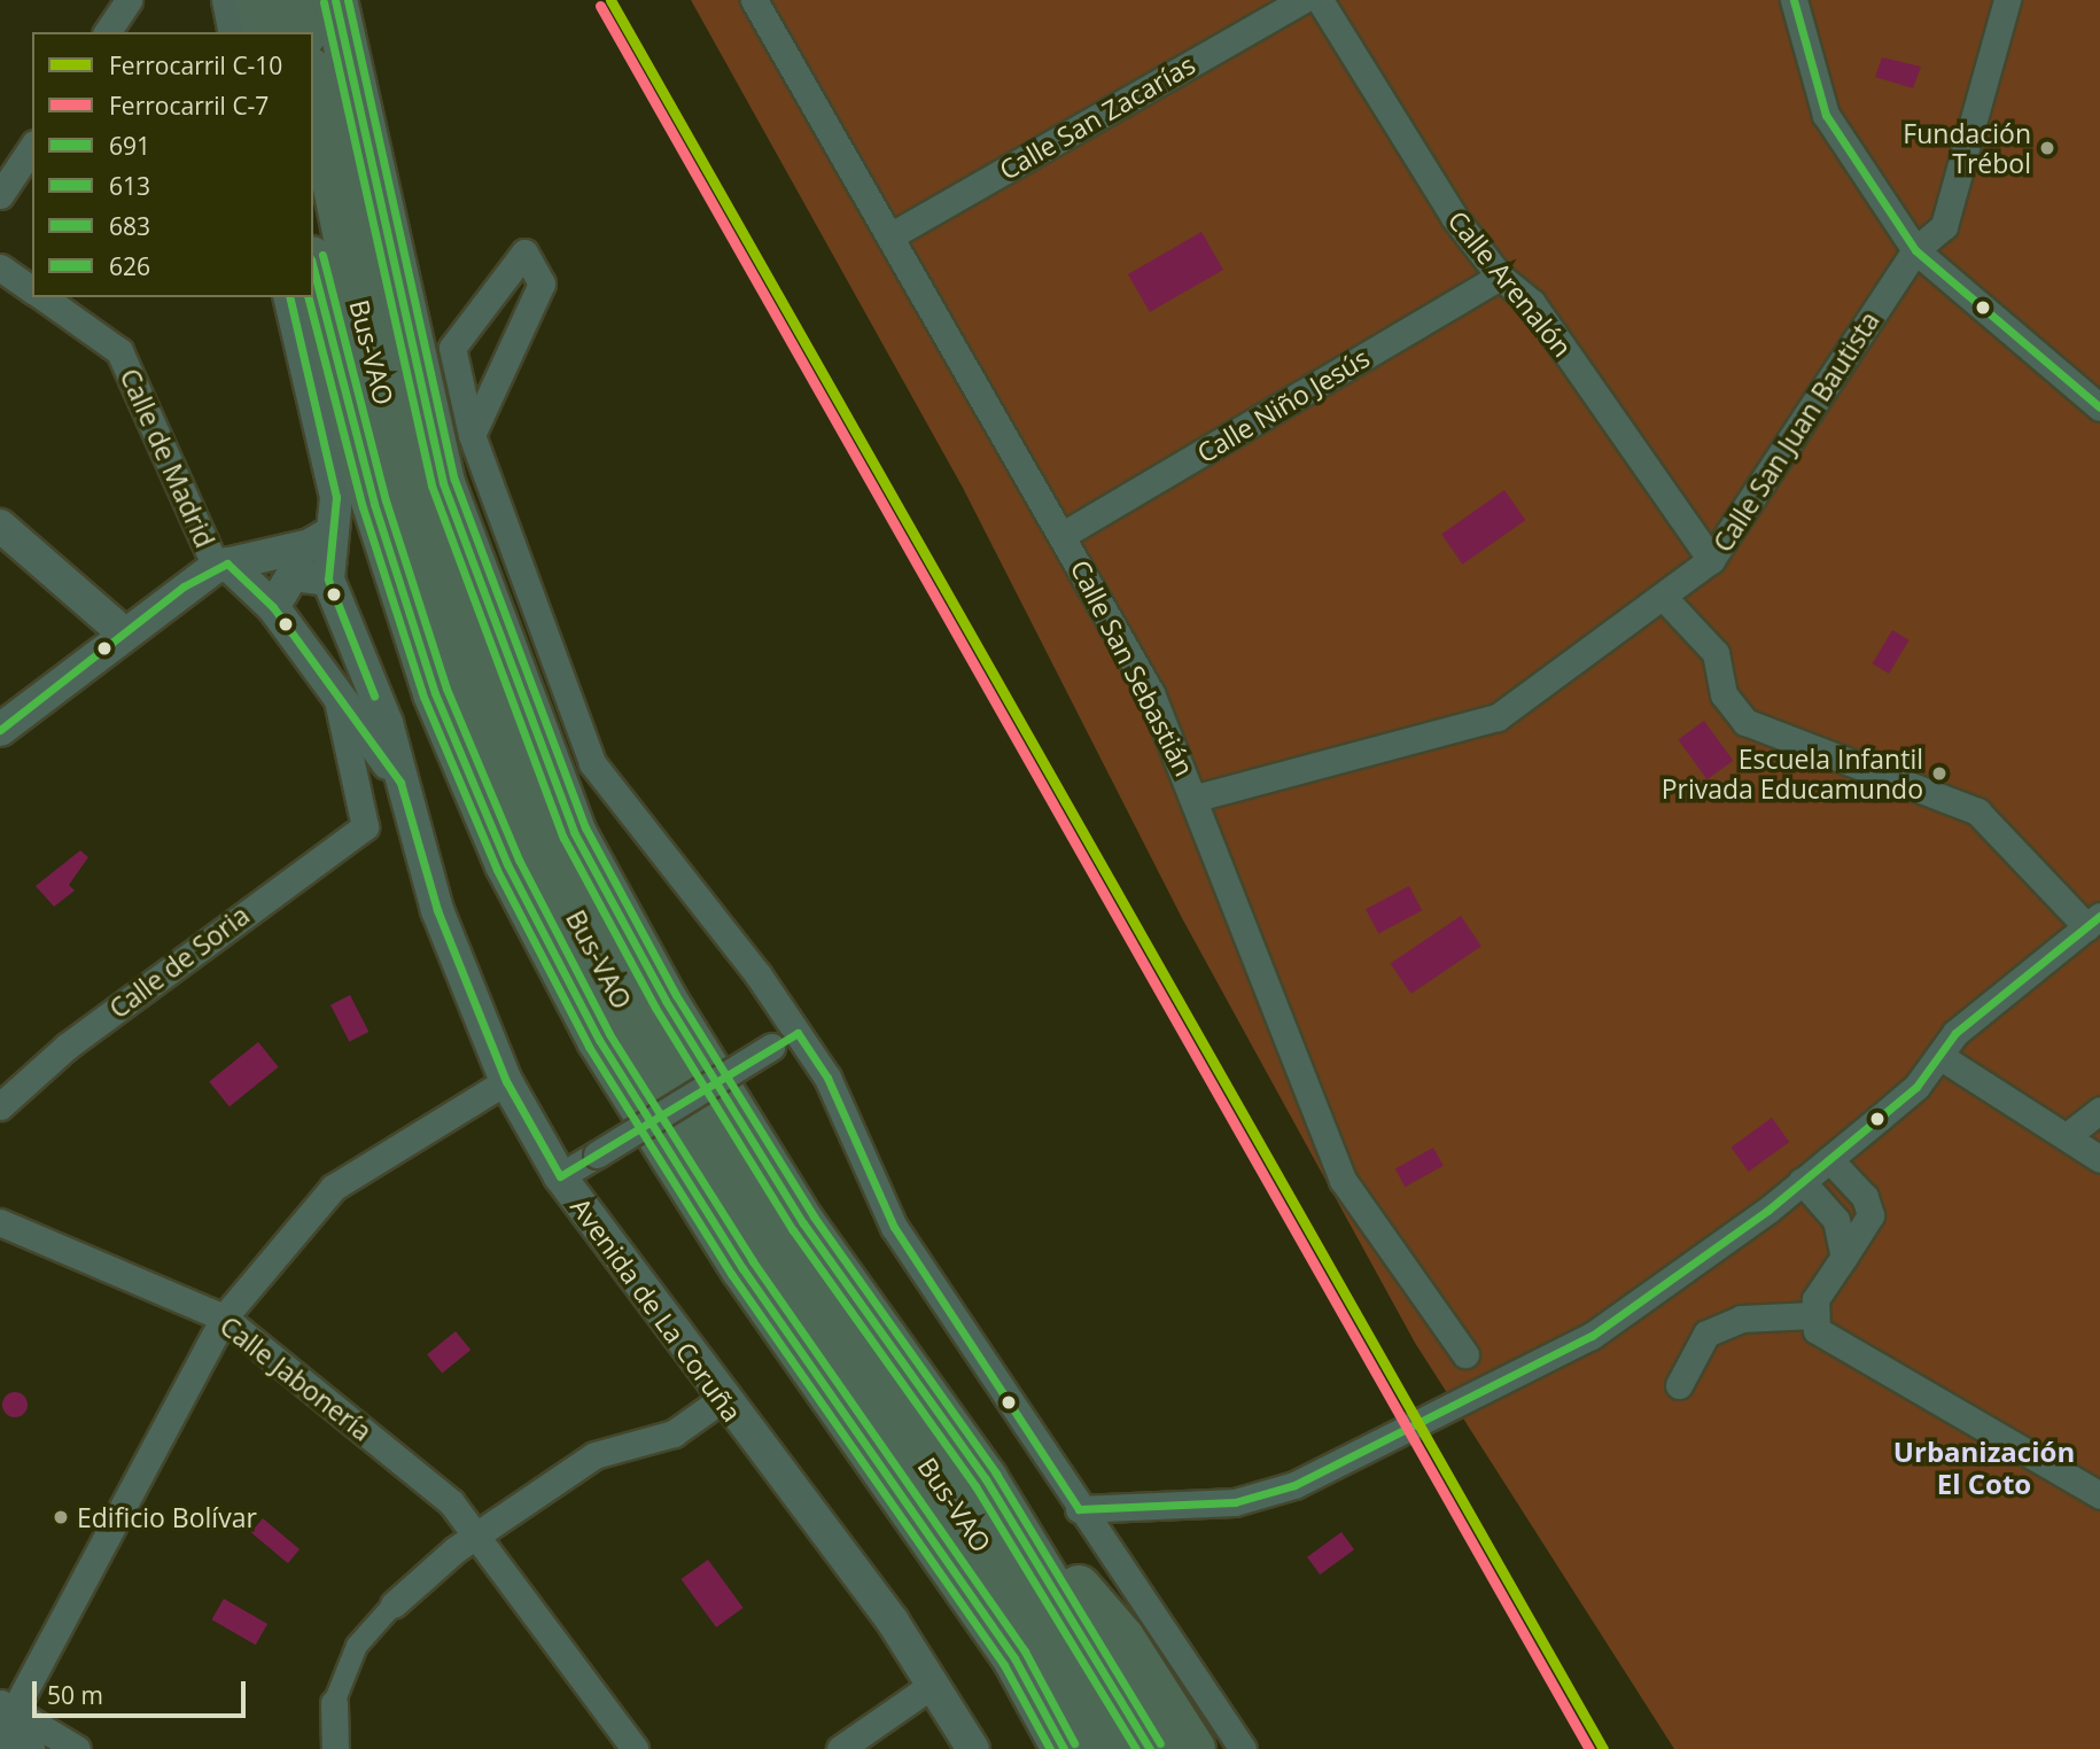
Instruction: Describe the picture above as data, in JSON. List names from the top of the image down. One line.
{"streets":{"highway":["Bus-VAO"],"street":["Calle San Zacarías","Calle Arenalón","Calle Niño Jesús","Calle San Juan Bautista","Calle de Madrid","Calle San Sebastián","Calle de Soria","Avenida de La Coruña","Calle Jabonería"]},"crossings":[["Calle San Zacarías","Calle San Sebastián"],["Calle Arenalón","Calle Niño Jesús"],["Calle Arenalón","Calle San Juan Bautista"],["Calle Niño Jesús","Calle San Sebastián"],["Calle San Juan Bautista","Calle San Sebastián"],["Calle de Madrid","Avenida de La Coruña"],["Calle de Soria","Avenida de La Coruña"]],"districts":["Urbanización El Coto"],"places":["Fundación Trébol","Escuela Infantil Privada Educamundo","Edificio Bolívar"],"lines":["rail line C-10","transit line 691","transit line 683","transit line 626","transit line 613","rail line C-7"],"legend":["Ferrocarril C-10","Ferrocarril C-7","691","613","683","626"],"scale_bar":"50 m"}
